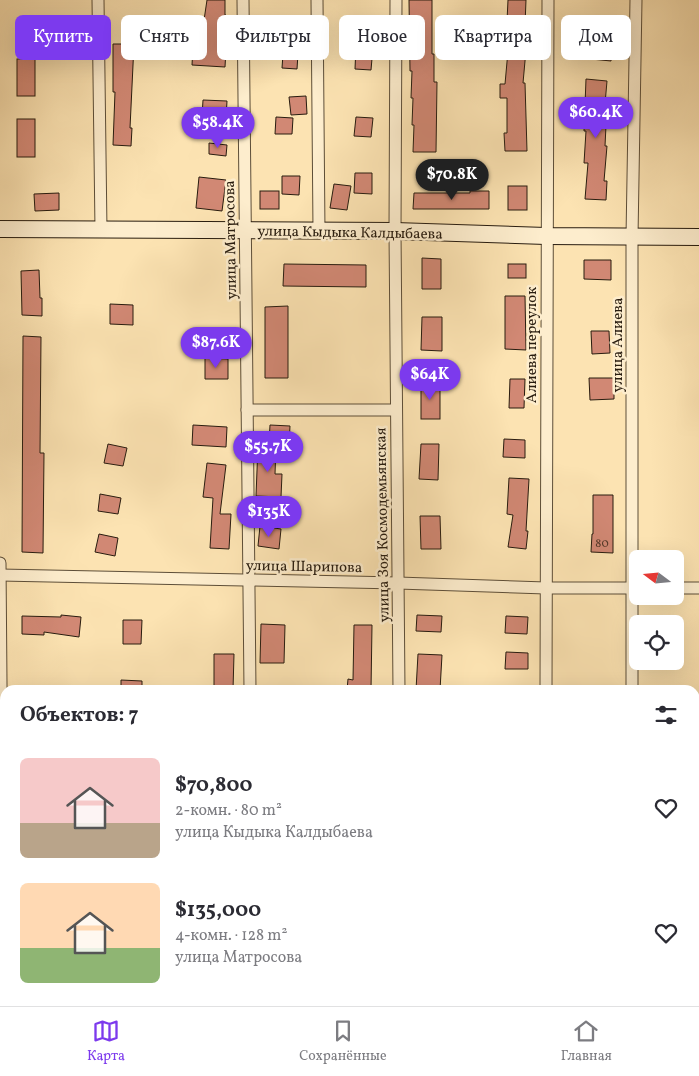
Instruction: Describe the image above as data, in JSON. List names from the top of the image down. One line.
{"streets":{"street":["улица Кыдыка Калдыбаева","улица Матросова","Алиева переулок","улица Алиева","улица Зоя Космодемьянская","улица Шарипова"]},"crossings":[["улица Кыдыка Калдыбаева","улица Матросова"],["улица Кыдыка Калдыбаева","Алиева переулок"],["улица Кыдыка Калдыбаева","улица Алиева"],["улица Кыдыка Калдыбаева","улица Зоя Космодемьянская"],["улица Матросова","улица Шарипова"],["Алиева переулок","улица Шарипова"],["улица Зоя Космодемьянская","улица Шарипова"]],"house_numbers":["80"],"north":"left","page":{"chip":["Купить","Снять","Фильтры","Новое","Квартира","Дом"],"price":["$60.4K","$58.4K","$70.8K","$87.6K","$64K","$55.7K","$135K"],"heading":"Объектов: 7","list":[{"name":"$70,800","note":"2-комн. · 80 m² · улица Кыдыка Калдыбаева"},{"name":"$135,000","note":"4-комн. · 128 m² · улица Матросова"}],"tabs":["Карта","Сохранённые","Главная"]}}
